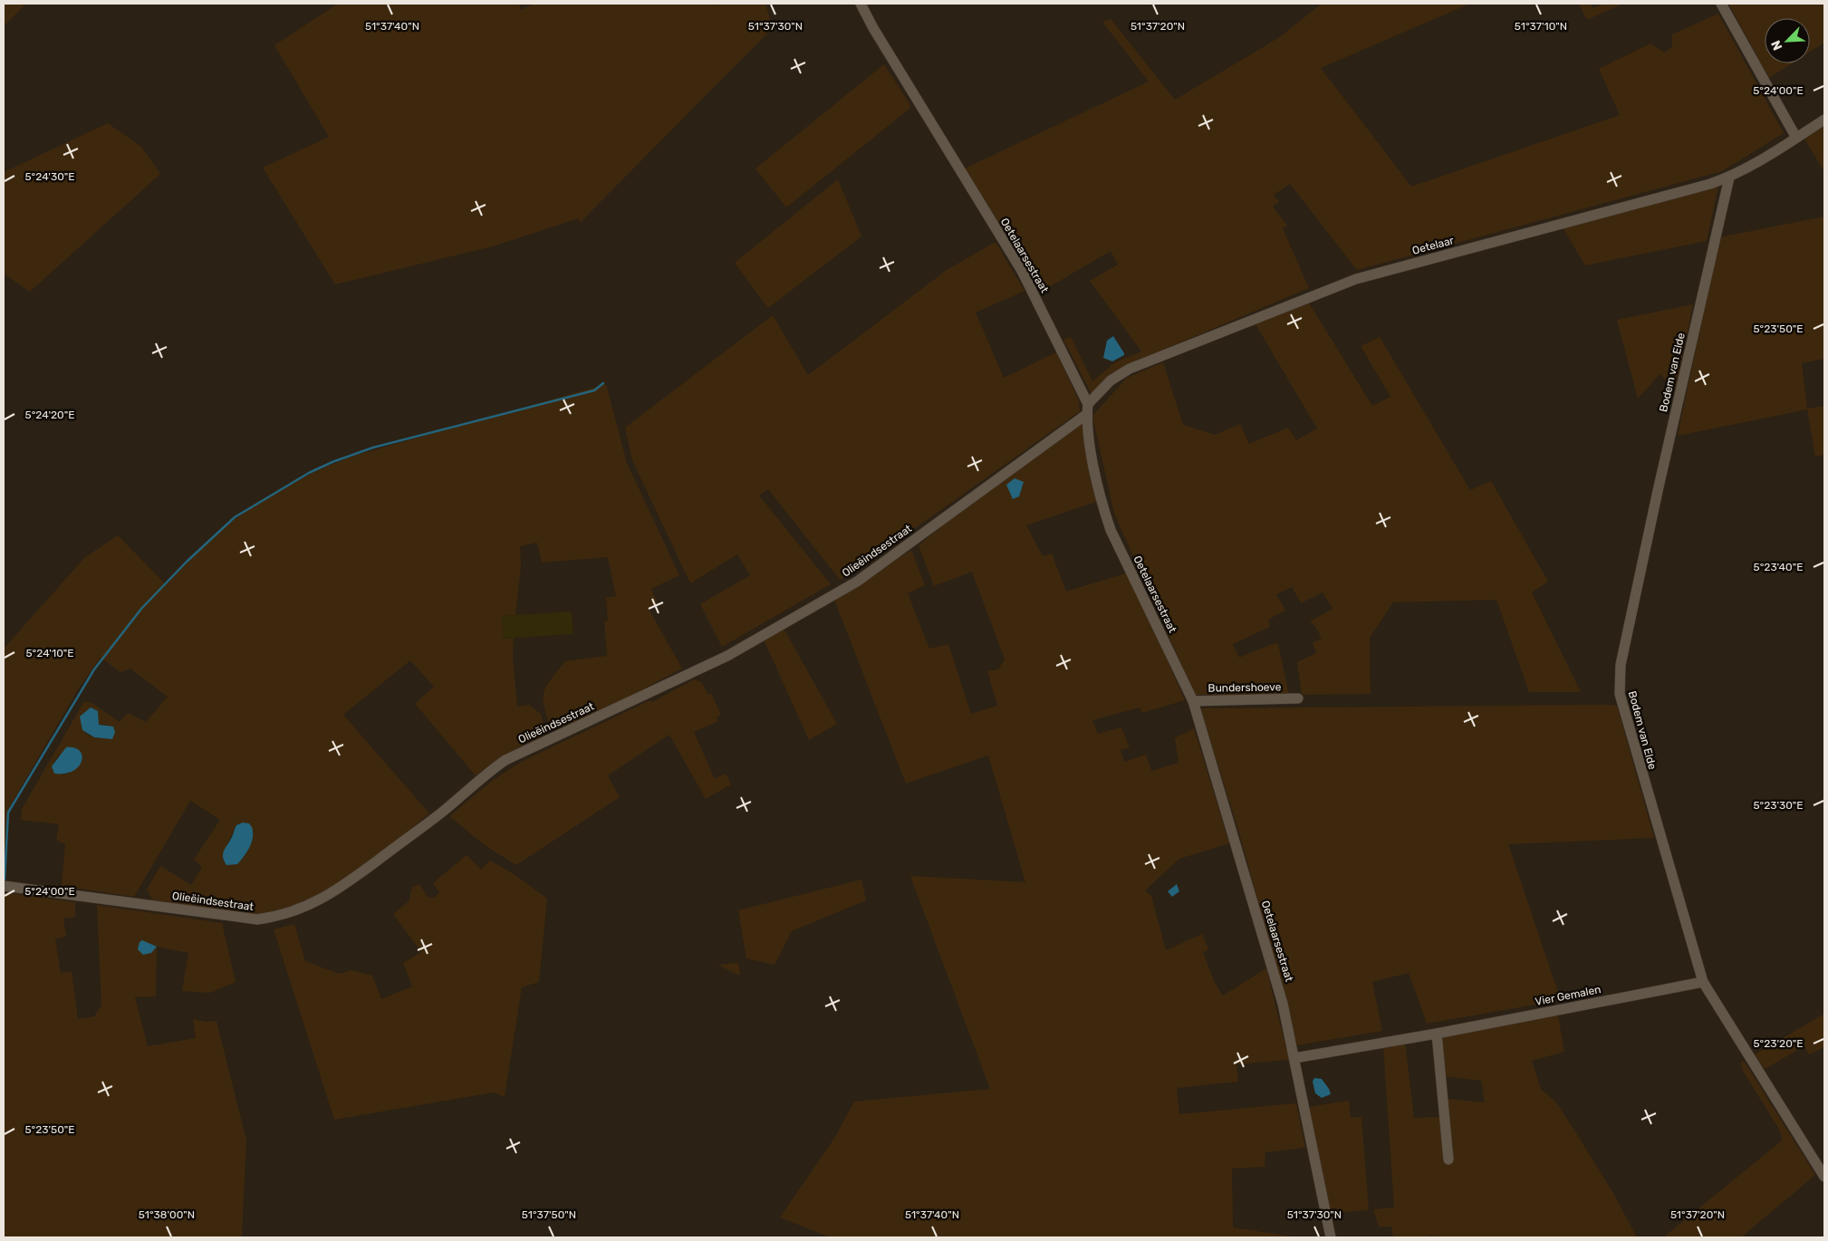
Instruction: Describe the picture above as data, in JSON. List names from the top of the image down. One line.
{"streets":{"street":["Oetelaar","Oetelaarsestraat","Bodem van Elde","Olieëindsestraat","Bundershoeve","Vier Gemalen"]},"crossings":[["Oetelaar","Oetelaarsestraat"],["Oetelaar","Bodem van Elde"],["Oetelaar","Olieëindsestraat"],["Oetelaarsestraat","Olieëindsestraat"],["Oetelaarsestraat","Bundershoeve"],["Oetelaarsestraat","Vier Gemalen"],["Bodem van Elde","Vier Gemalen"]],"north":"bottom left","coordinates":["51°37'40\"N","51°37'30\"N","51°37'20\"N","51°37'10\"N","5°24'00\"E","5°24'30\"E","5°23'50\"E","5°24'20\"E","5°23'40\"E","5°24'10\"E","5°23'30\"E","5°23'20\"E","51°38'00\"N","51°37'50\"N"]}
